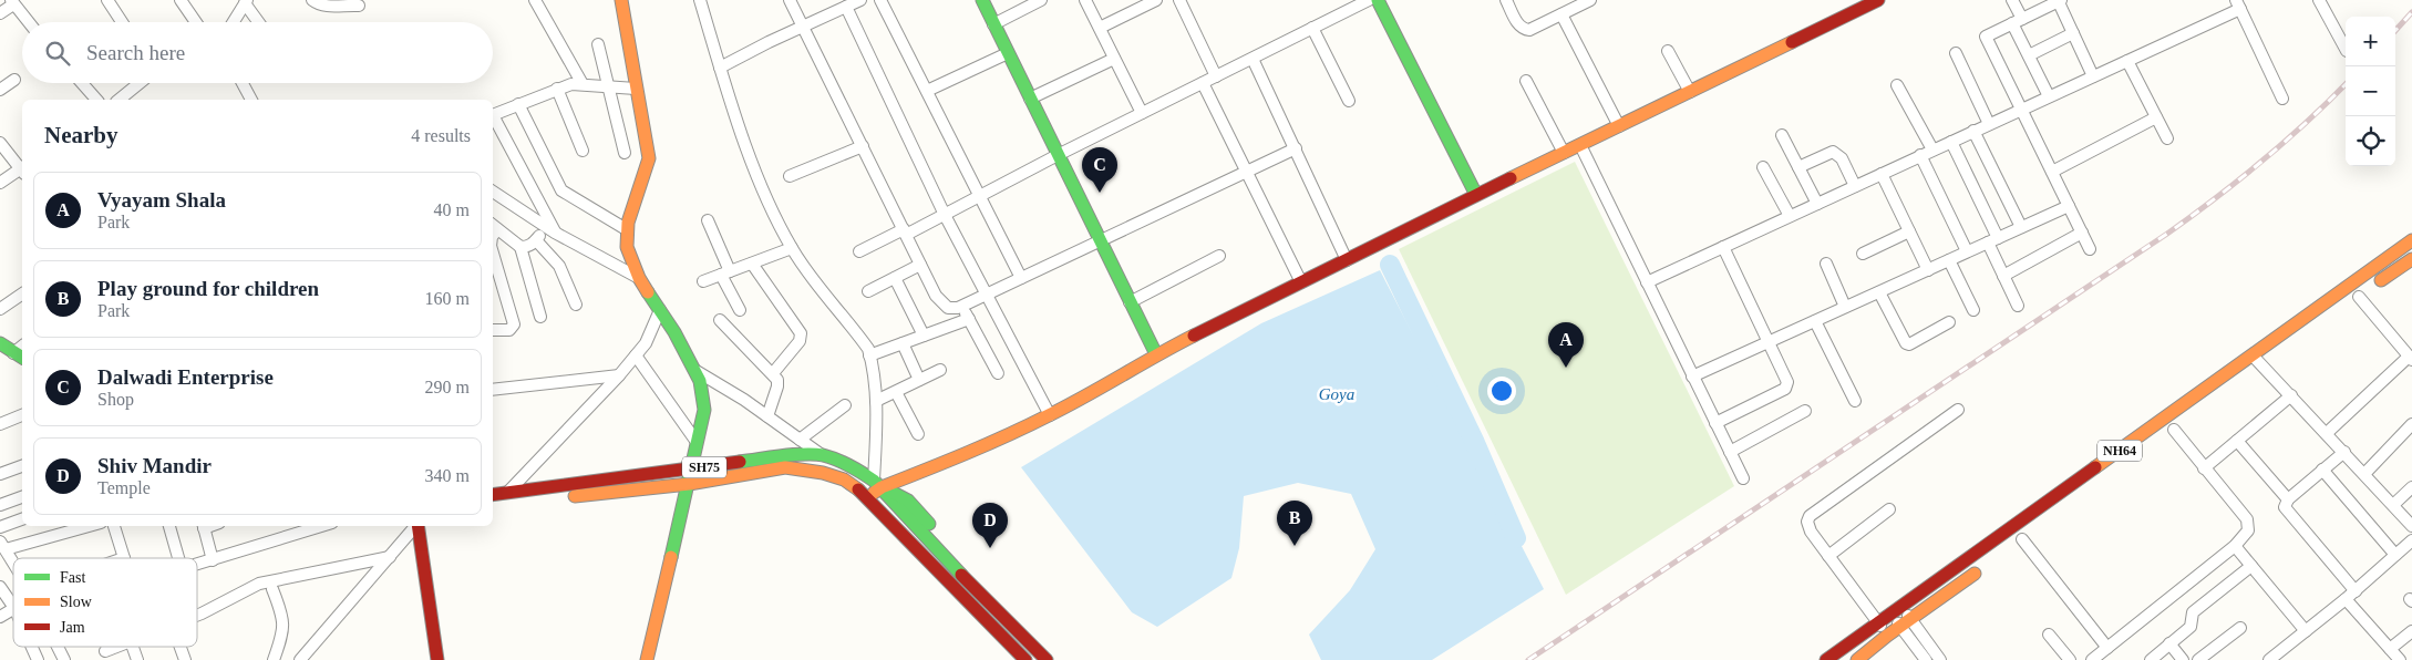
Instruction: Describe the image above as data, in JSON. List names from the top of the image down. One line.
{"streets":{"main road":["NH64","SH75"]},"water":["Goya"],"legend":["Fast","Slow","Jam"],"page":{"map_buttons":["+","−"],"search":"Search here","heading":["Nearby","4 results"],"pins":["C","A","B","D"],"list":[{"mark":"A","name":"Vyayam Shala","note":"Park","value":"40 m"},{"mark":"B","name":"Play ground for children","note":"Park","value":"160 m"},{"mark":"C","name":"Dalwadi Enterprise","note":"Shop","value":"290 m"},{"mark":"D","name":"Shiv Mandir","note":"Temple","value":"340 m"}]}}
